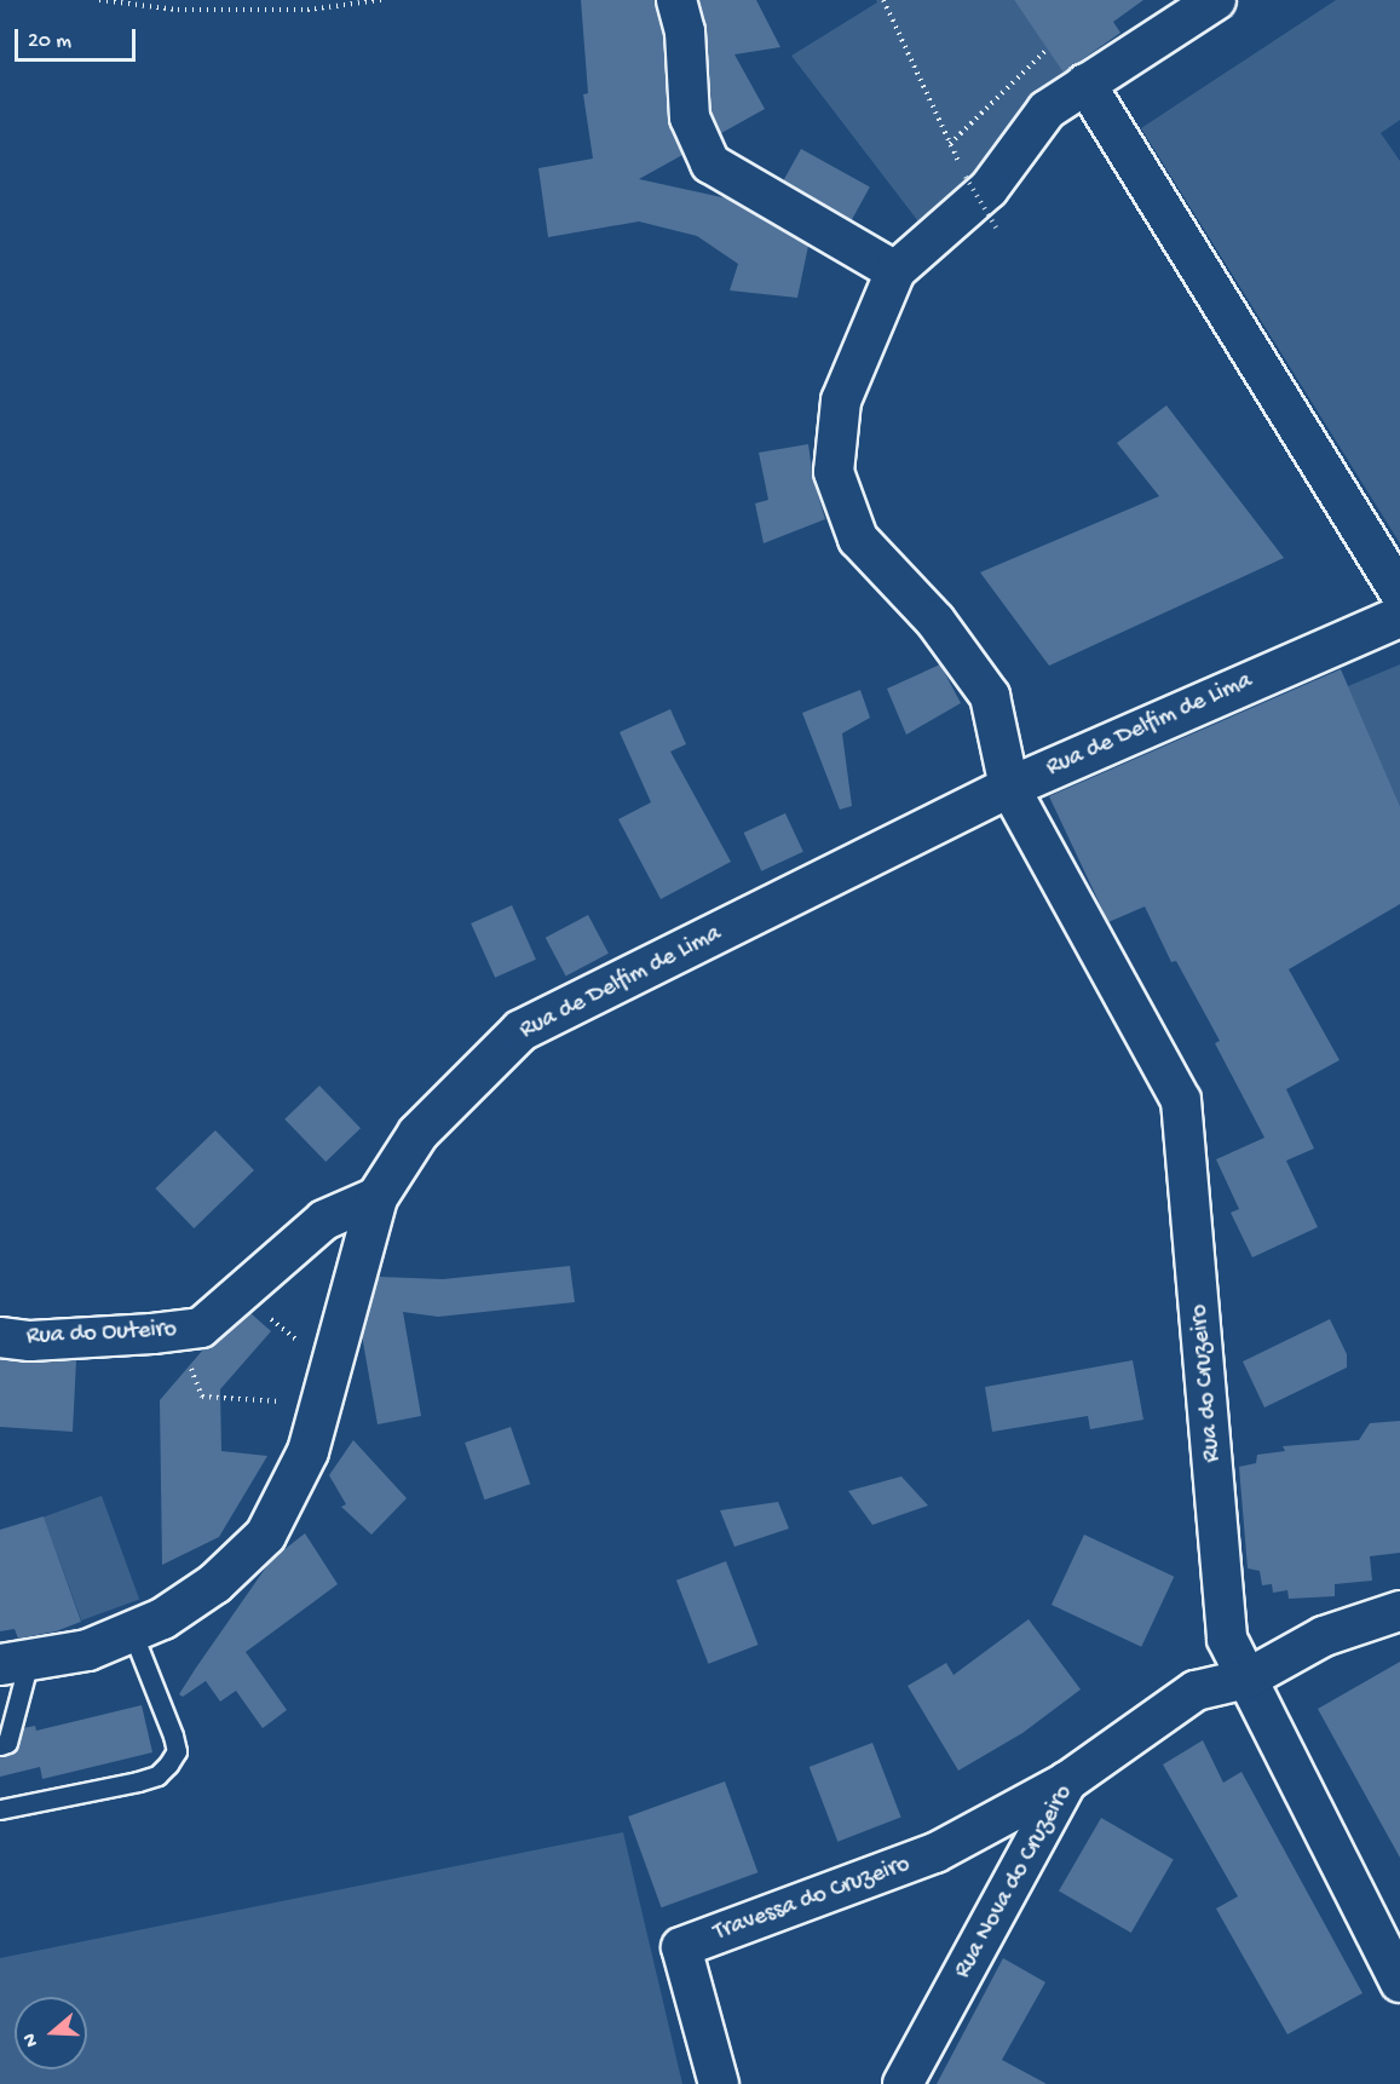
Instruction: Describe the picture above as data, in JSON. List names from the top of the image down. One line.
{"streets":{"main road":["Rua de Delfim de Lima"],"street":["Rua do Outeiro","Rua do Cruzeiro","Rua Nova do Cruzeiro","Travessa do Cruzeiro"]},"crossings":[["Rua de Delfim de Lima","Rua do Outeiro"],["Rua de Delfim de Lima","Rua do Cruzeiro"],["Rua do Cruzeiro","Rua Nova do Cruzeiro"],["Rua Nova do Cruzeiro","Travessa do Cruzeiro"]],"scale_bar":"20 m","north":"left"}
